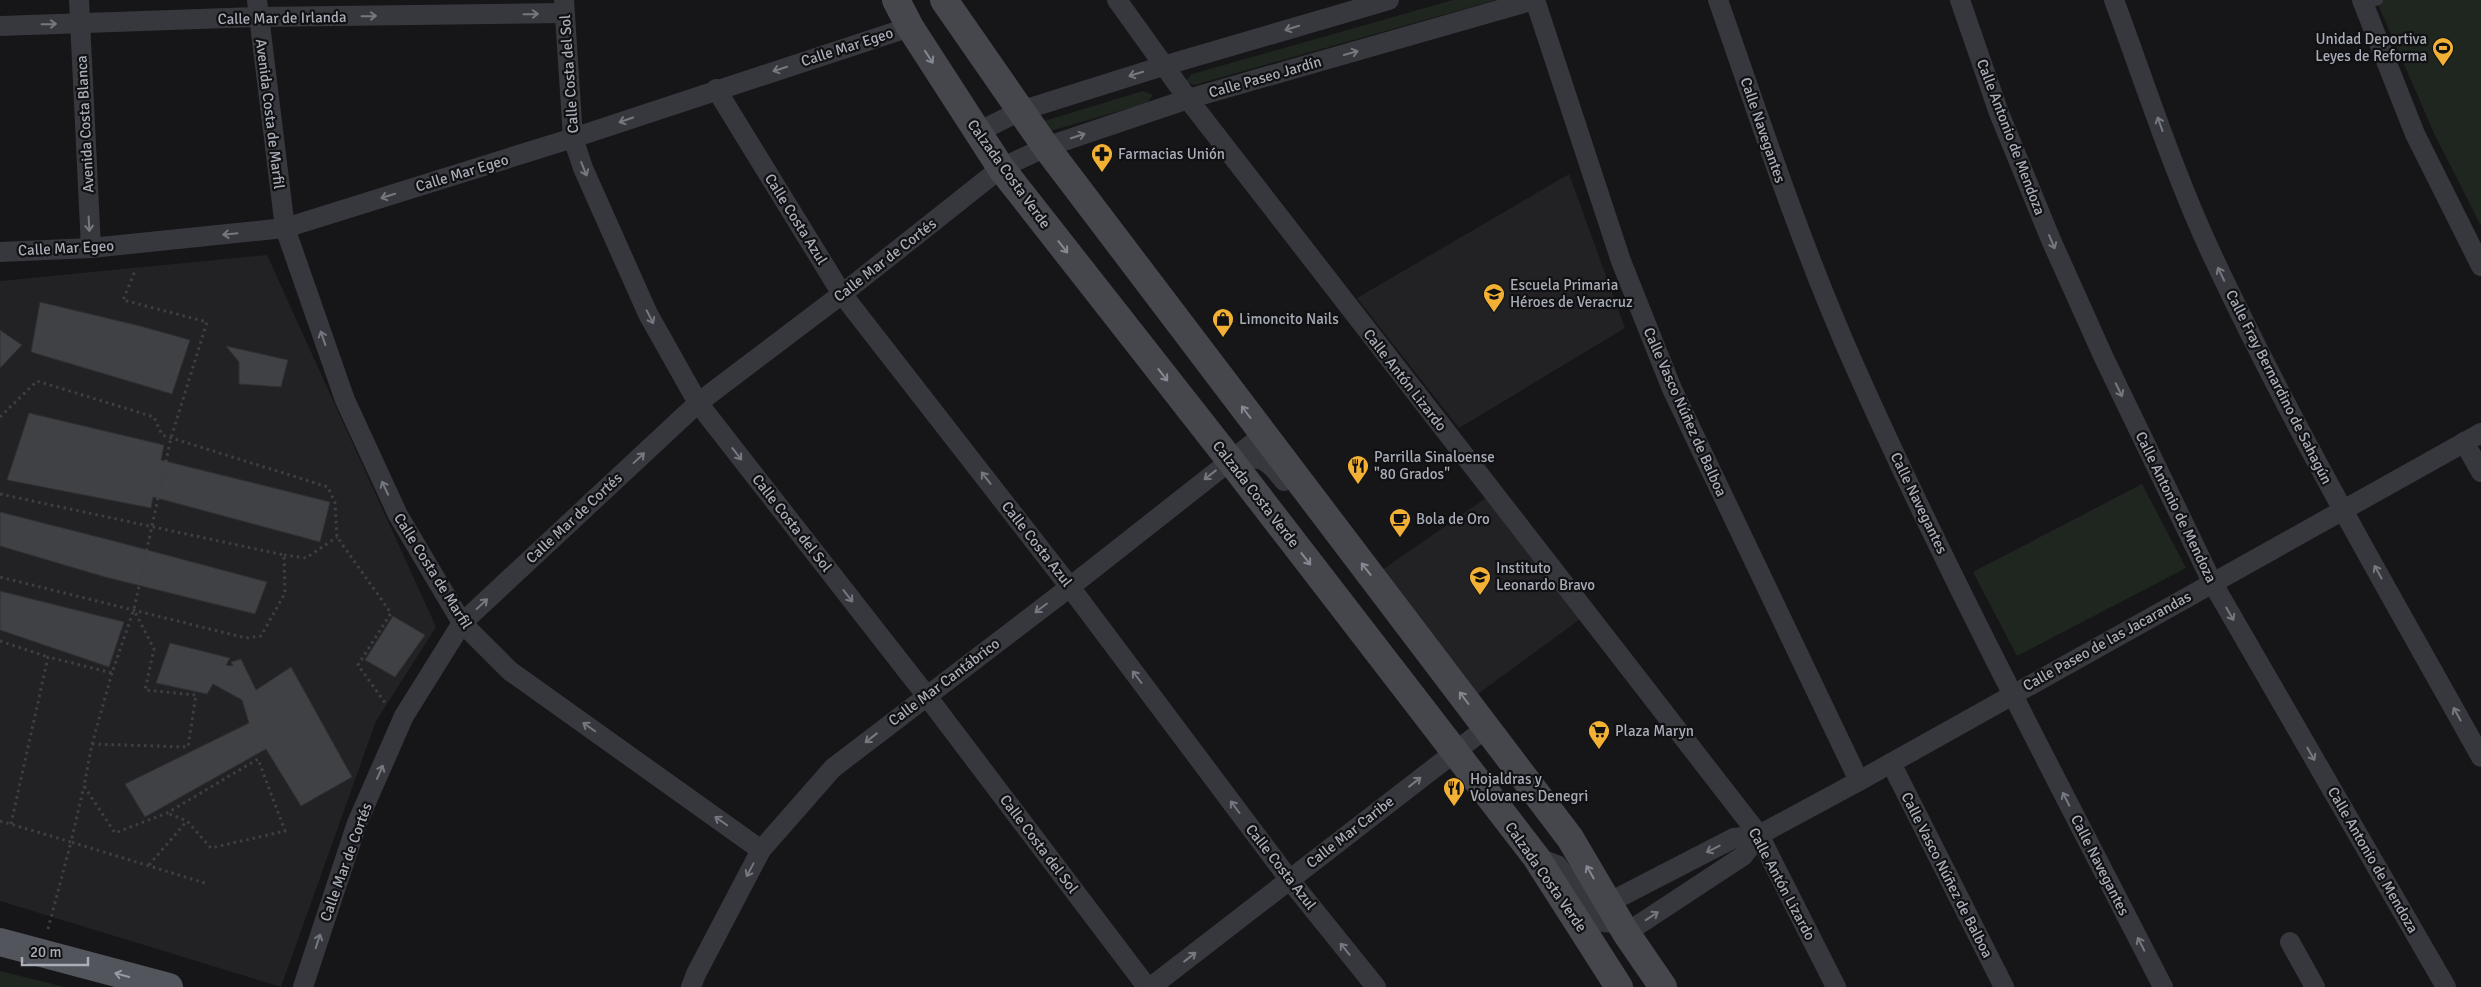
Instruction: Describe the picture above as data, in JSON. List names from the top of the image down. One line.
{"streets":{"main road":["Calzada Costa Verde"],"street":["Calle Mar de Irlanda","Calle Mar Egeo","Calle Costa del Sol","Calle Paseo Jardín","Avenida Costa de Marfil","Avenida Costa Blanca","Calle Navegantes","Calle Antonio de Mendoza","Calle Costa Azul","Calle Mar de Cortés","Calle Antón Lizardo","Calle Fray Bernardino de Sahagún","Calle Vasco Núñez de Balboa","Calle Costa de Marfil","Calle Paseo de las Jacarandas","Calle Mar Cantábrico","Calle Mar Caribe"]},"crossings":[["Calle Mar de Irlanda","Calle Costa del Sol"],["Calle Mar de Irlanda","Avenida Costa de Marfil"],["Calle Mar de Irlanda","Avenida Costa Blanca"],["Calle Mar Egeo","Calle Costa del Sol"],["Calle Mar Egeo","Avenida Costa de Marfil"],["Calle Mar Egeo","Avenida Costa Blanca"],["Calle Mar Egeo","Calzada Costa Verde"],["Calle Mar Egeo","Calle Costa Azul"],["Calle Mar Egeo","Calle Costa de Marfil"],["Calle Costa del Sol","Calle Mar de Cortés"],["Calle Costa del Sol","Calle Mar Cantábrico"],["Calle Paseo Jardín","Calzada Costa Verde"],["Calle Paseo Jardín","Calle Mar de Cortés"],["Calle Paseo Jardín","Calle Antón Lizardo"],["Calle Paseo Jardín","Calle Vasco Núñez de Balboa"],["Avenida Costa de Marfil","Calle Costa de Marfil"],["Calle Navegantes","Calle Paseo de las Jacarandas"],["Calle Antonio de Mendoza","Calle Paseo de las Jacarandas"],["Calzada Costa Verde","Calle Mar de Cortés"],["Calzada Costa Verde","Calle Mar Cantábrico"],["Calzada Costa Verde","Calle Mar Caribe"],["Calle Costa Azul","Calle Mar de Cortés"],["Calle Costa Azul","Calle Mar Cantábrico"],["Calle Costa Azul","Calle Mar Caribe"],["Calle Mar de Cortés","Calle Costa de Marfil"],["Calle Antón Lizardo","Calle Paseo de las Jacarandas"],["Calle Fray Bernardino de Sahagún","Calle Paseo de las Jacarandas"],["Calle Vasco Núñez de Balboa","Calle Paseo de las Jacarandas"],["Calle Costa de Marfil","Calle Mar Cantábrico"]],"one_way":["Calle Mar de Irlanda","Calle Mar Egeo","Calle Costa del Sol","Avenida Costa Blanca","Calle Antonio de Mendoza","Calle Costa Azul","Calle Mar de Cortés","Calle Fray Bernardino de Sahagún","Calle Costa de Marfil","Calle Mar Cantábrico","Calle Mar Caribe"],"places":{"sports":["Unidad Deportiva Leyes de Reforma"],"pharmacy":["Farmacias Unión"],"school or university":["Escuela Primaria Héroes de Veracruz","Instituto Leonardo Bravo"],"shop":["Limoncito Nails"],"restaurant":["Parrilla Sinaloense \"80 Grados\"","Hojaldras y Volovanes Denegri"],"cafe":["Bola de Oro"],"supermarket":["Plaza Maryn"]},"scale_bar":"20 m"}
